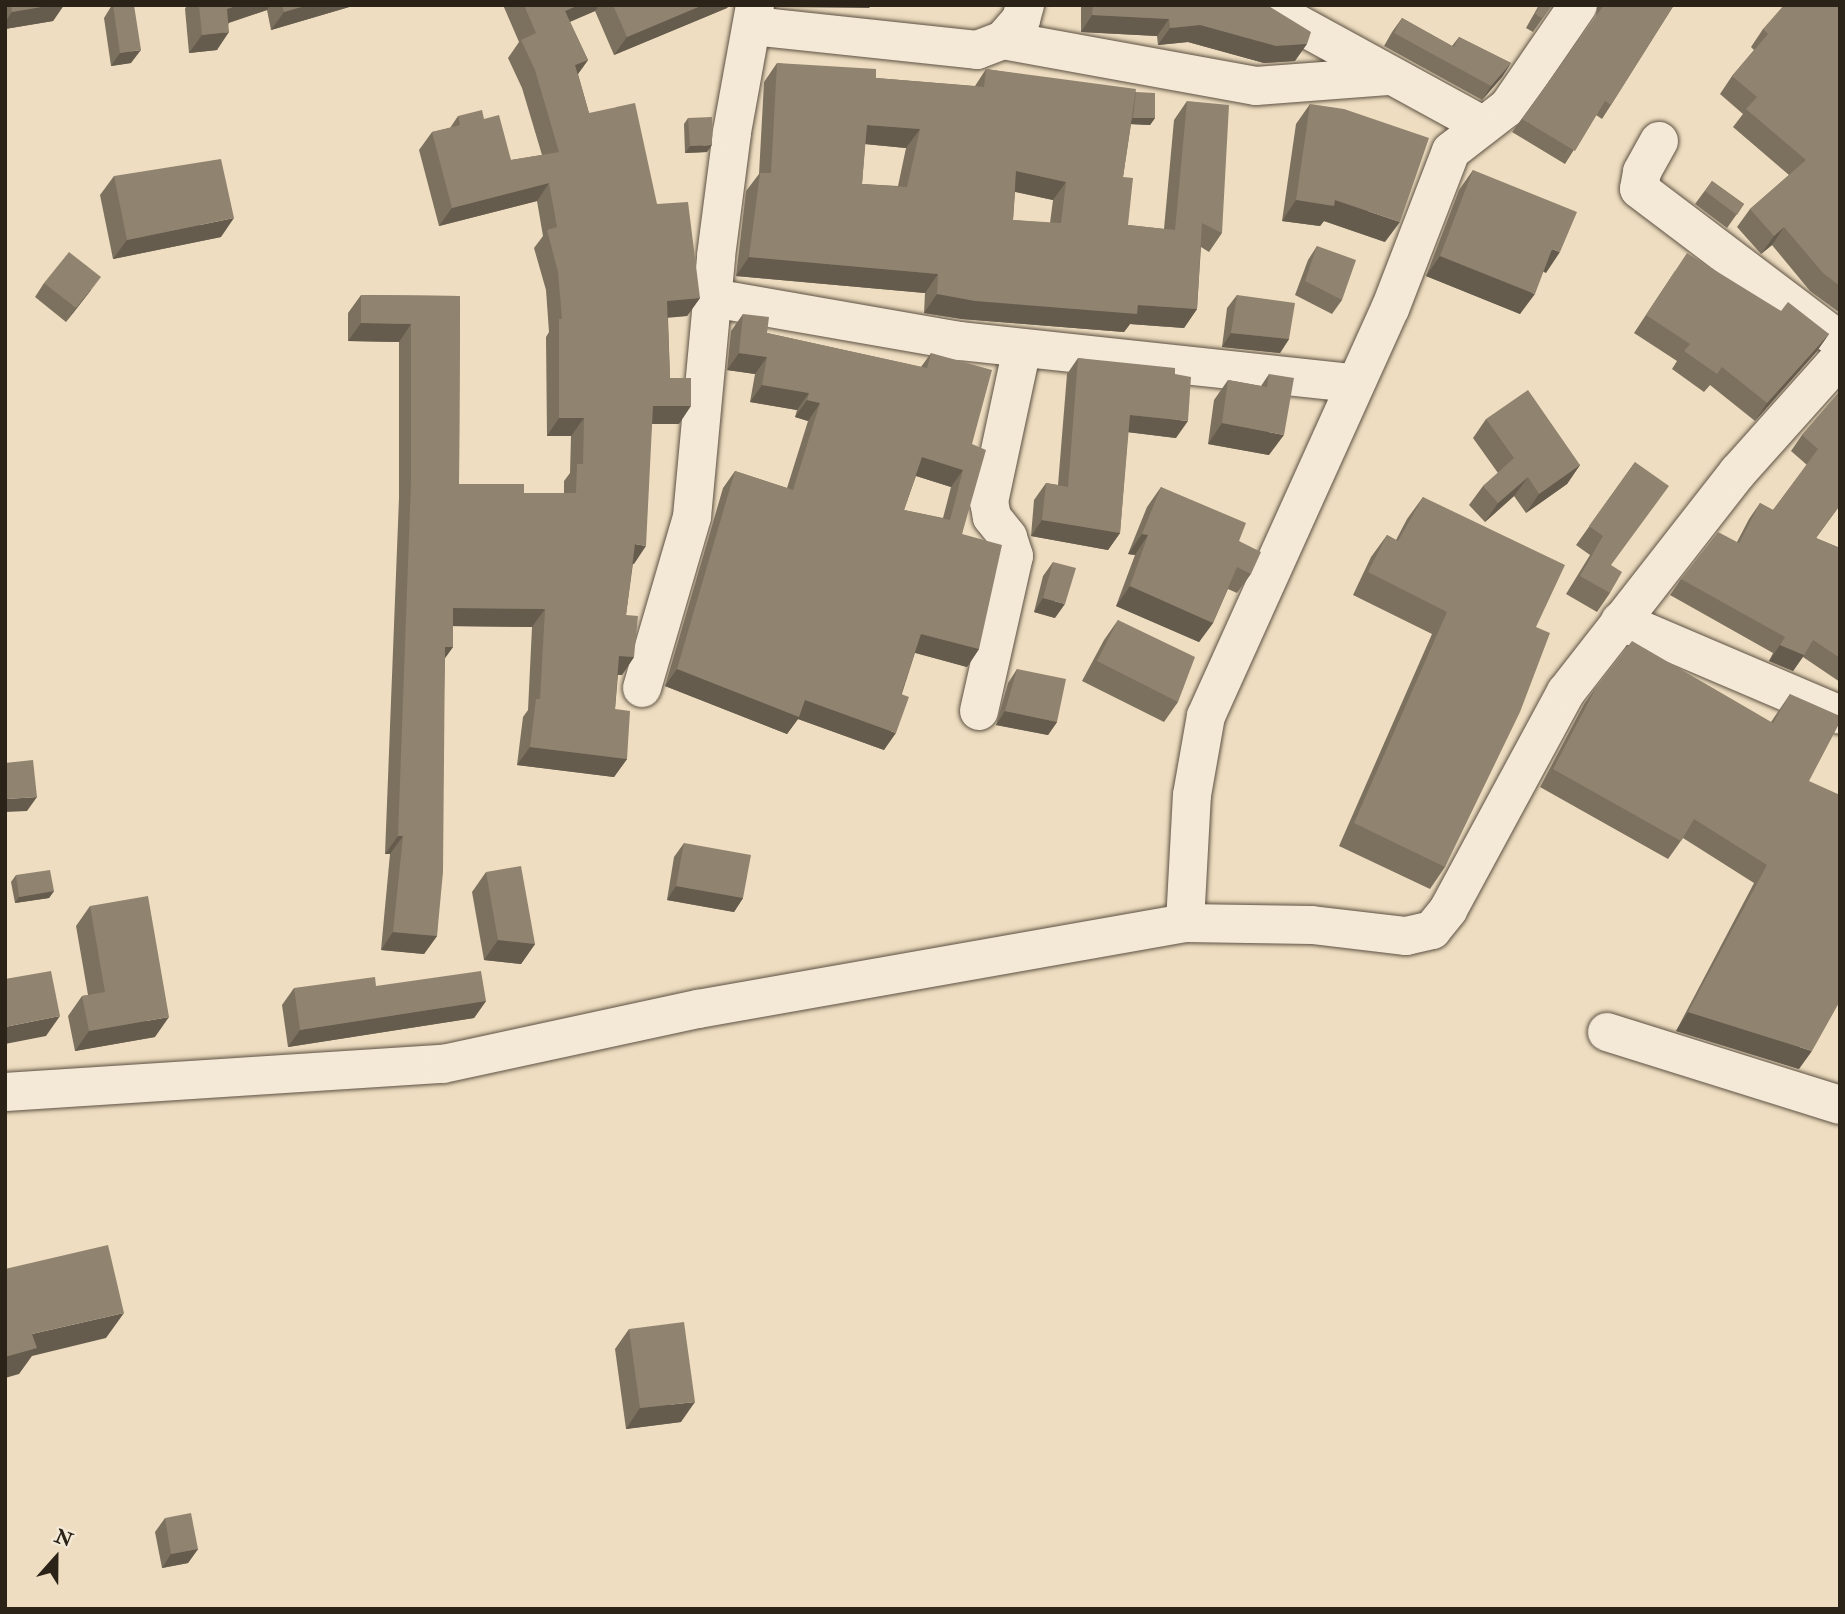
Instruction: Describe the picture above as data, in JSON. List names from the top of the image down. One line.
{"north":"top"}
